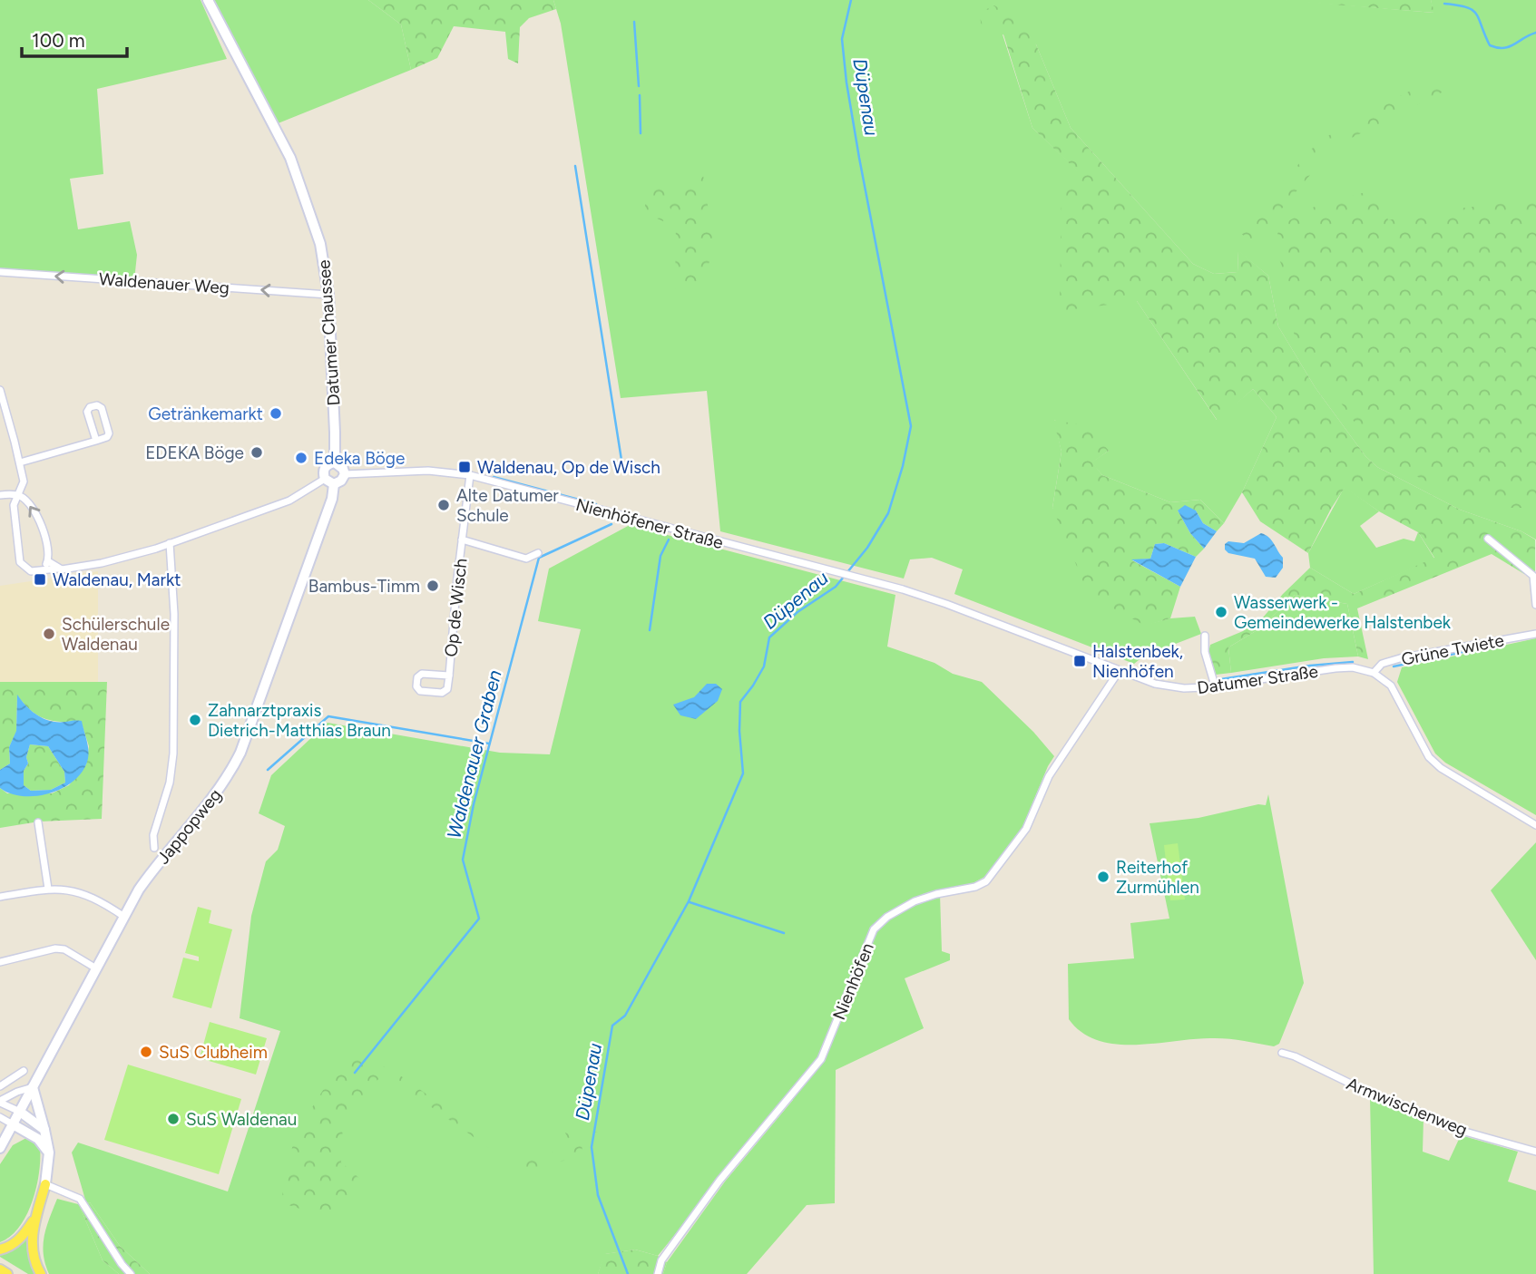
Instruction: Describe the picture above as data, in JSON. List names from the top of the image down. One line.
{"streets":{"street":["Waldenauer Weg","Datumer Chaussee","Nienhöfener Straße","Op de Wisch","Grüne Twiete","Datumer Straße","Jappopweg","Nienhöfen","Armwischenweg"]},"crossings":[["Waldenauer Weg","Datumer Chaussee"],["Datumer Chaussee","Nienhöfener Straße"],["Datumer Chaussee","Jappopweg"],["Nienhöfener Straße","Op de Wisch"],["Nienhöfener Straße","Datumer Straße"],["Nienhöfener Straße","Jappopweg"],["Grüne Twiete","Datumer Straße"],["Datumer Straße","Nienhöfen"]],"one_way":["Waldenauer Weg"],"water":["Düpenau","Waldenauer Graben"],"places":{"other":["Getränkemarkt","EDEKA Böge","Edeka Böge","Alte Datumer Schule","Bambus-Timm","Wasserwerk - Gemeindewerke Halstenbek","Schülerschule Waldenau","Zahnarztpraxis Dietrich-Matthias Braun","Reiterhof Zurmühlen","SuS Clubheim","SuS Waldenau"],"transit":["Waldenau, Op de Wisch","Waldenau, Markt","Halstenbek, Nienhöfen"]},"scale_bar":"100 m"}
